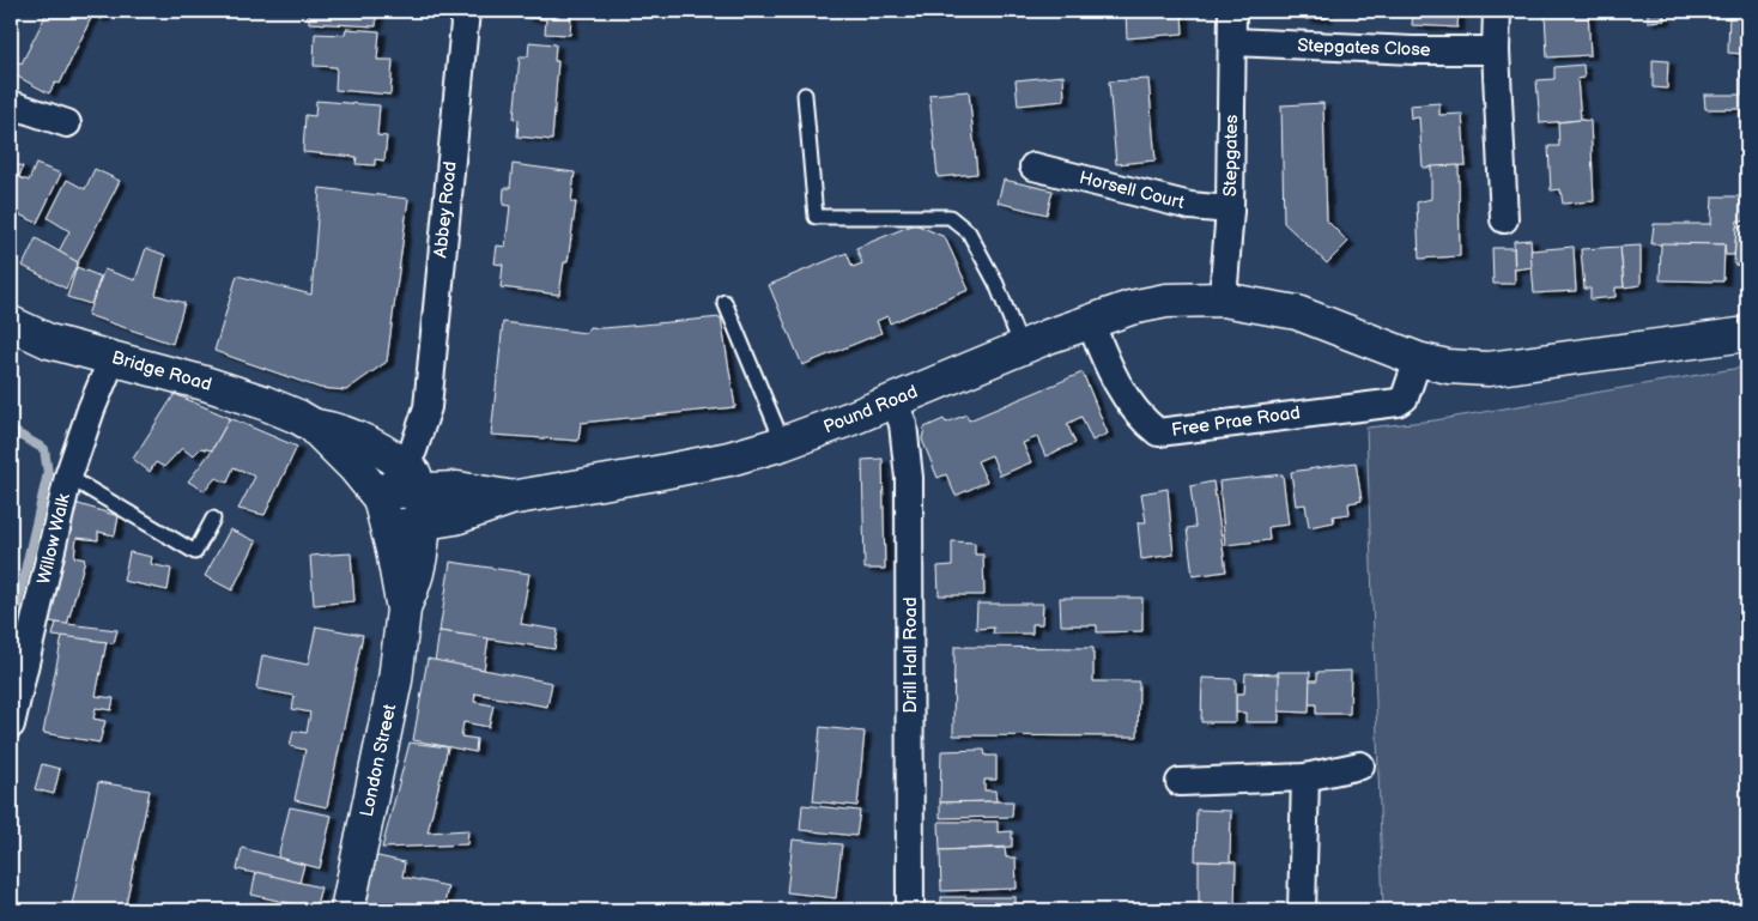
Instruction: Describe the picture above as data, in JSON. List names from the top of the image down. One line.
{"streets":{"street":["Stepgates Close","Stepgates","Horsell Court","Abbey Road","Bridge Road","Pound Road","Free Prae Road","Willow Walk","Drill Hall Road","London Street"]},"crossings":[["Stepgates Close","Stepgates"],["Stepgates","Horsell Court"],["Stepgates","Pound Road"],["Abbey Road","Bridge Road"],["Abbey Road","Pound Road"],["Bridge Road","Pound Road"],["Bridge Road","Willow Walk"],["Bridge Road","London Street"],["Pound Road","Free Prae Road"],["Pound Road","Drill Hall Road"],["Pound Road","London Street"]]}
